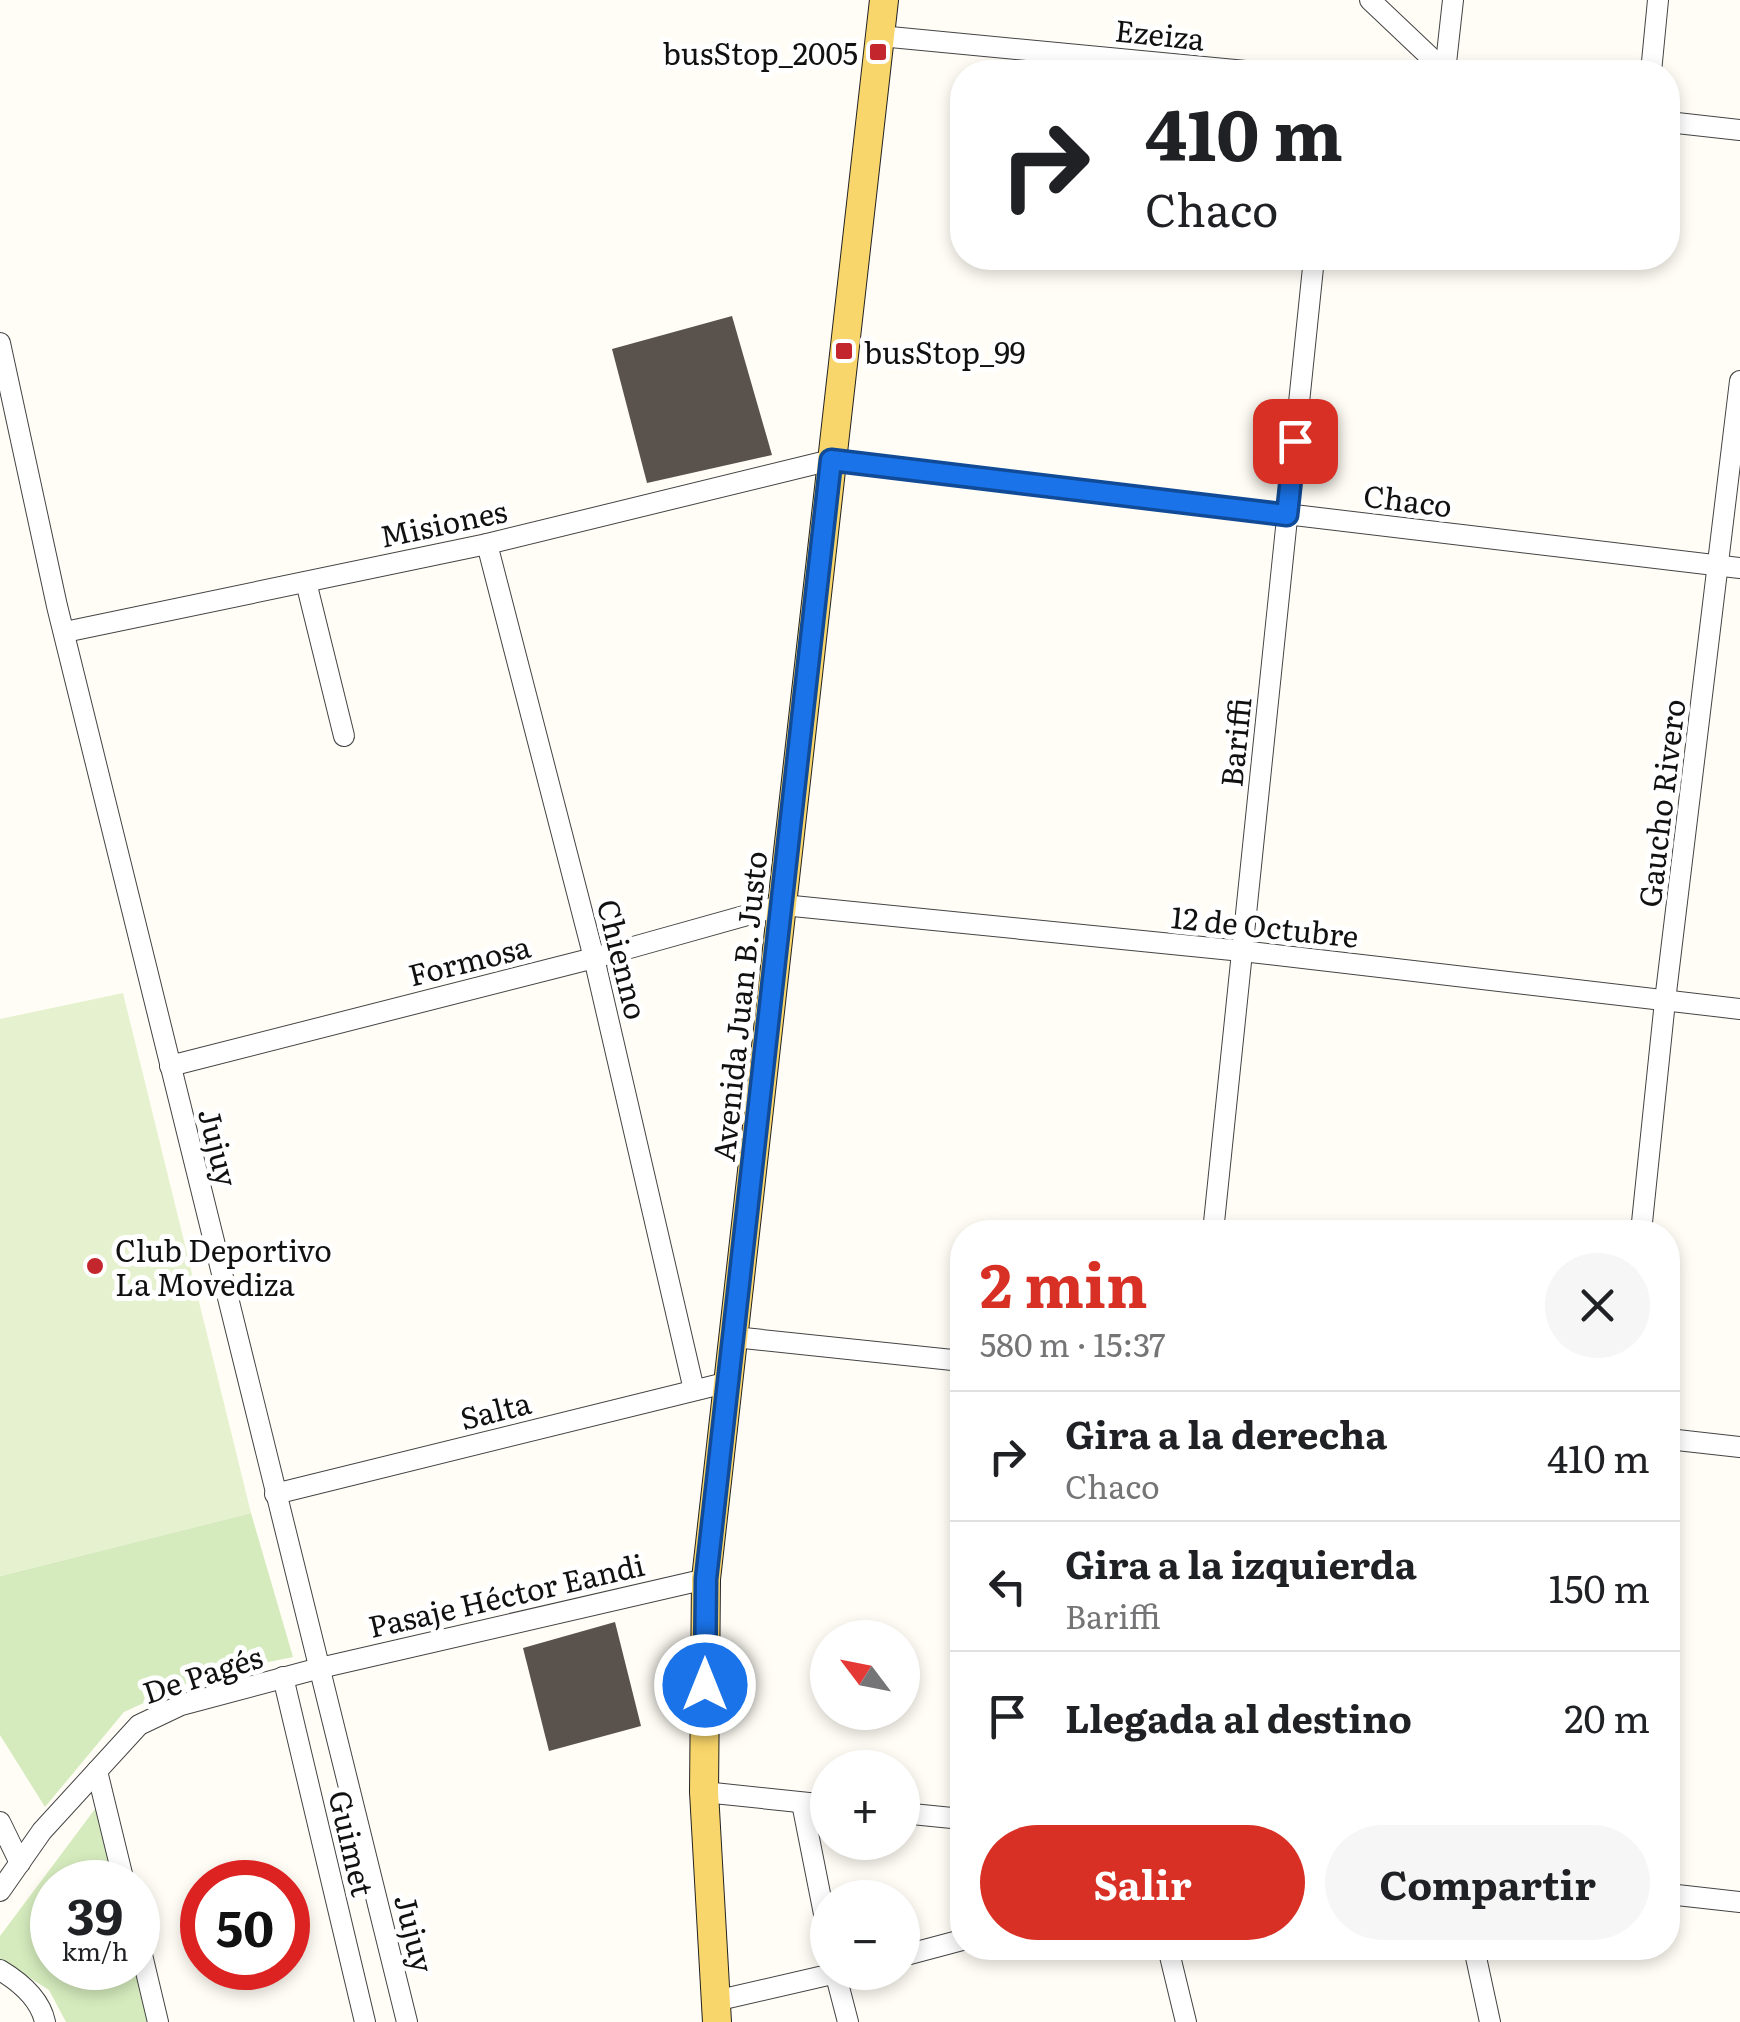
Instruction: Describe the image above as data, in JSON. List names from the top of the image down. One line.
{"streets":{"main road":["Avenida Juan B. Justo"],"street":["Ezeiza","Chaco","Misiones","Bariffi","Gaucho Rivero","12 de Octubre","Formosa","Chienno","Jujuy","Salta","Pasaje Héctor Eandi","De Pagés","Guimet"]},"crossings":[["Ezeiza","Avenida Juan B. Justo"],["Chaco","Misiones"],["Chaco","Bariffi"],["Chaco","Gaucho Rivero"],["Chaco","Avenida Juan B. Justo"],["Misiones","Chienno"],["Misiones","Avenida Juan B. Justo"],["Misiones","Jujuy"],["Bariffi","12 de Octubre"],["Gaucho Rivero","12 de Octubre"],["12 de Octubre","Formosa"],["12 de Octubre","Avenida Juan B. Justo"],["Formosa","Chienno"],["Formosa","Avenida Juan B. Justo"],["Formosa","Jujuy"],["Chienno","Salta"],["Avenida Juan B. Justo","Salta"],["Avenida Juan B. Justo","Pasaje Héctor Eandi"],["Jujuy","Salta"],["Jujuy","Pasaje Héctor Eandi"],["Jujuy","De Pagés"],["Pasaje Héctor Eandi","De Pagés"],["De Pagés","Guimet"]],"places":{"transit":["busStop_2005","busStop_99"],"other":["Club Deportivo La Movediza"]},"north":"top left","page":{"turn":["410 m","Chaco"],"heading":["2 min","580 m · 15:37"],"list":[{"name":"Gira a la derecha","note":"Chaco","value":"410 m"},{"name":"Gira a la izquierda","note":"Bariffi","value":"150 m"},{"name":"Llegada al destino","value":"20 m"}],"map_buttons":["+","−"],"buttons":["Salir","Compartir"],"speed":"39 km/h","limit":"50"}}
